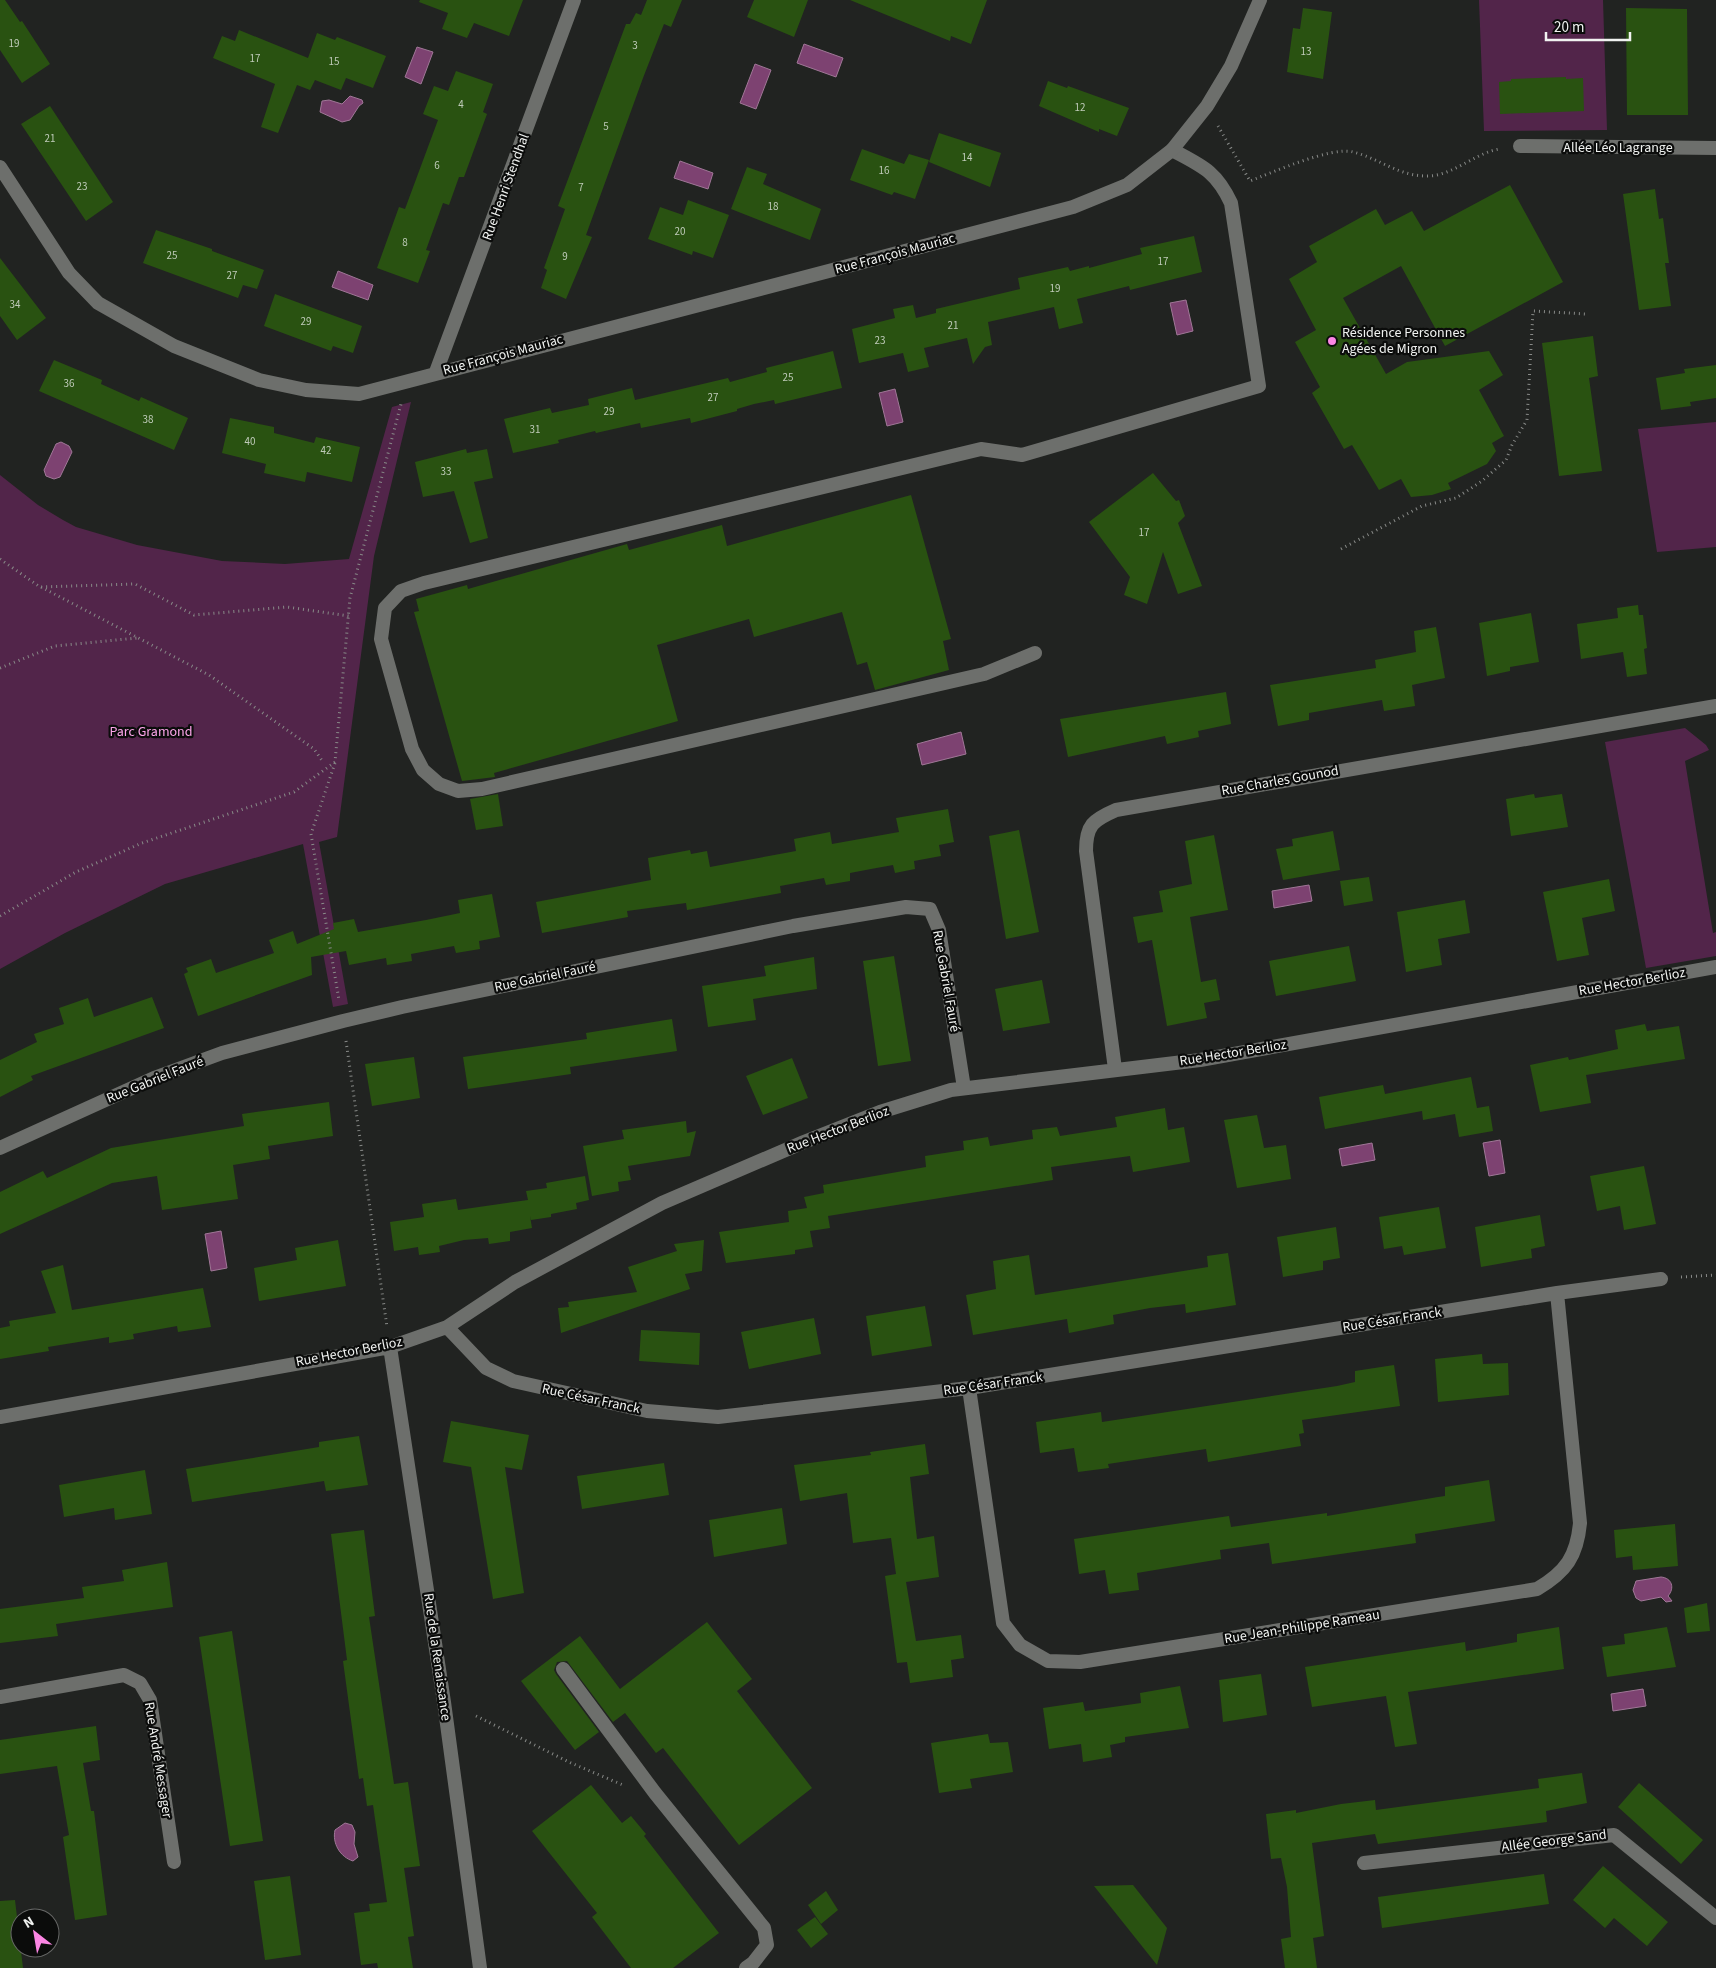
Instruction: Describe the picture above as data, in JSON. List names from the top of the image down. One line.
{"streets":{"street":["Allée Léo Lagrange","Rue Henri Stendhal","Rue François Mauriac","Rue Charles Gounod","Rue Gabriel Fauré","Rue Hector Berlioz","Rue César Franck","Rue Jean-Philippe Rameau","Rue de la Renaissance","Rue André Messager","Allée George Sand"]},"crossings":[["Rue Henri Stendhal","Rue François Mauriac"],["Rue Charles Gounod","Rue Hector Berlioz"],["Rue Gabriel Fauré","Rue Hector Berlioz"],["Rue Hector Berlioz","Rue César Franck"],["Rue Hector Berlioz","Rue de la Renaissance"],["Rue César Franck","Rue Jean-Philippe Rameau"]],"parks":["Parc Gramond"],"places":["Résidence Personnes Agées de Migron"],"house_numbers":["19","3","13","17","15","4","12","5","21","14","6","16","23","7","18","20","8","25","9","17","27","19","34","29","21","23","25","36","27","29","38","31","40","42","33","17"],"scale_bar":"20 m","north":"top left"}
